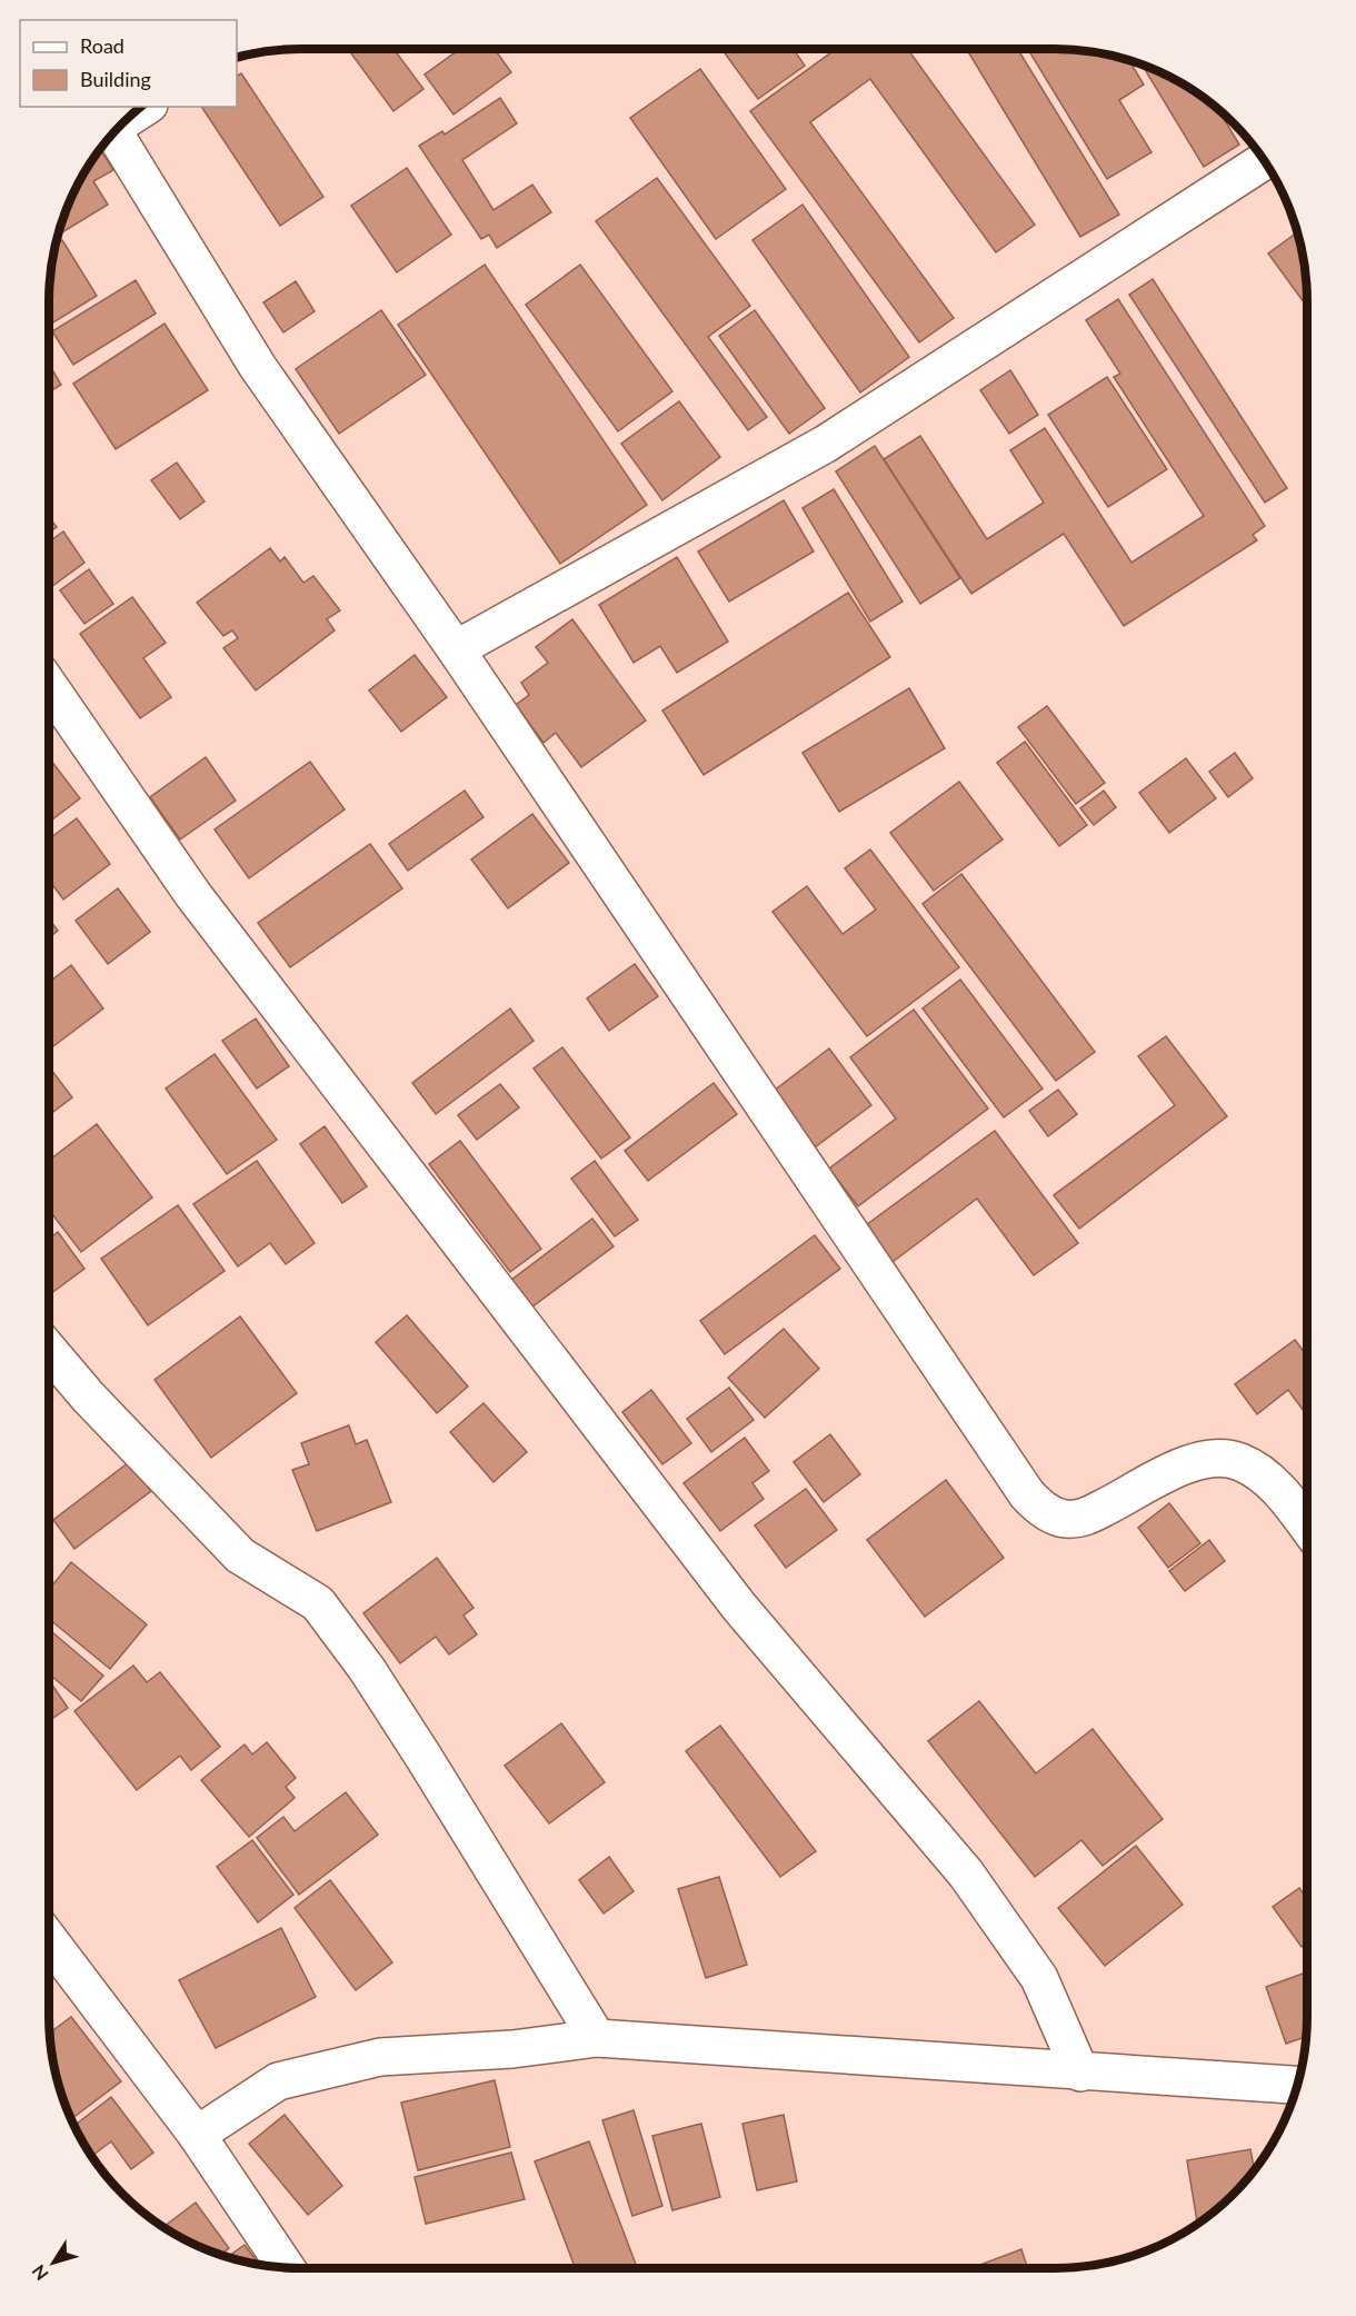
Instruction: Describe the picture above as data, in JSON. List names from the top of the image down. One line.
{"legend":["Road","Building"],"north":"bottom left"}
